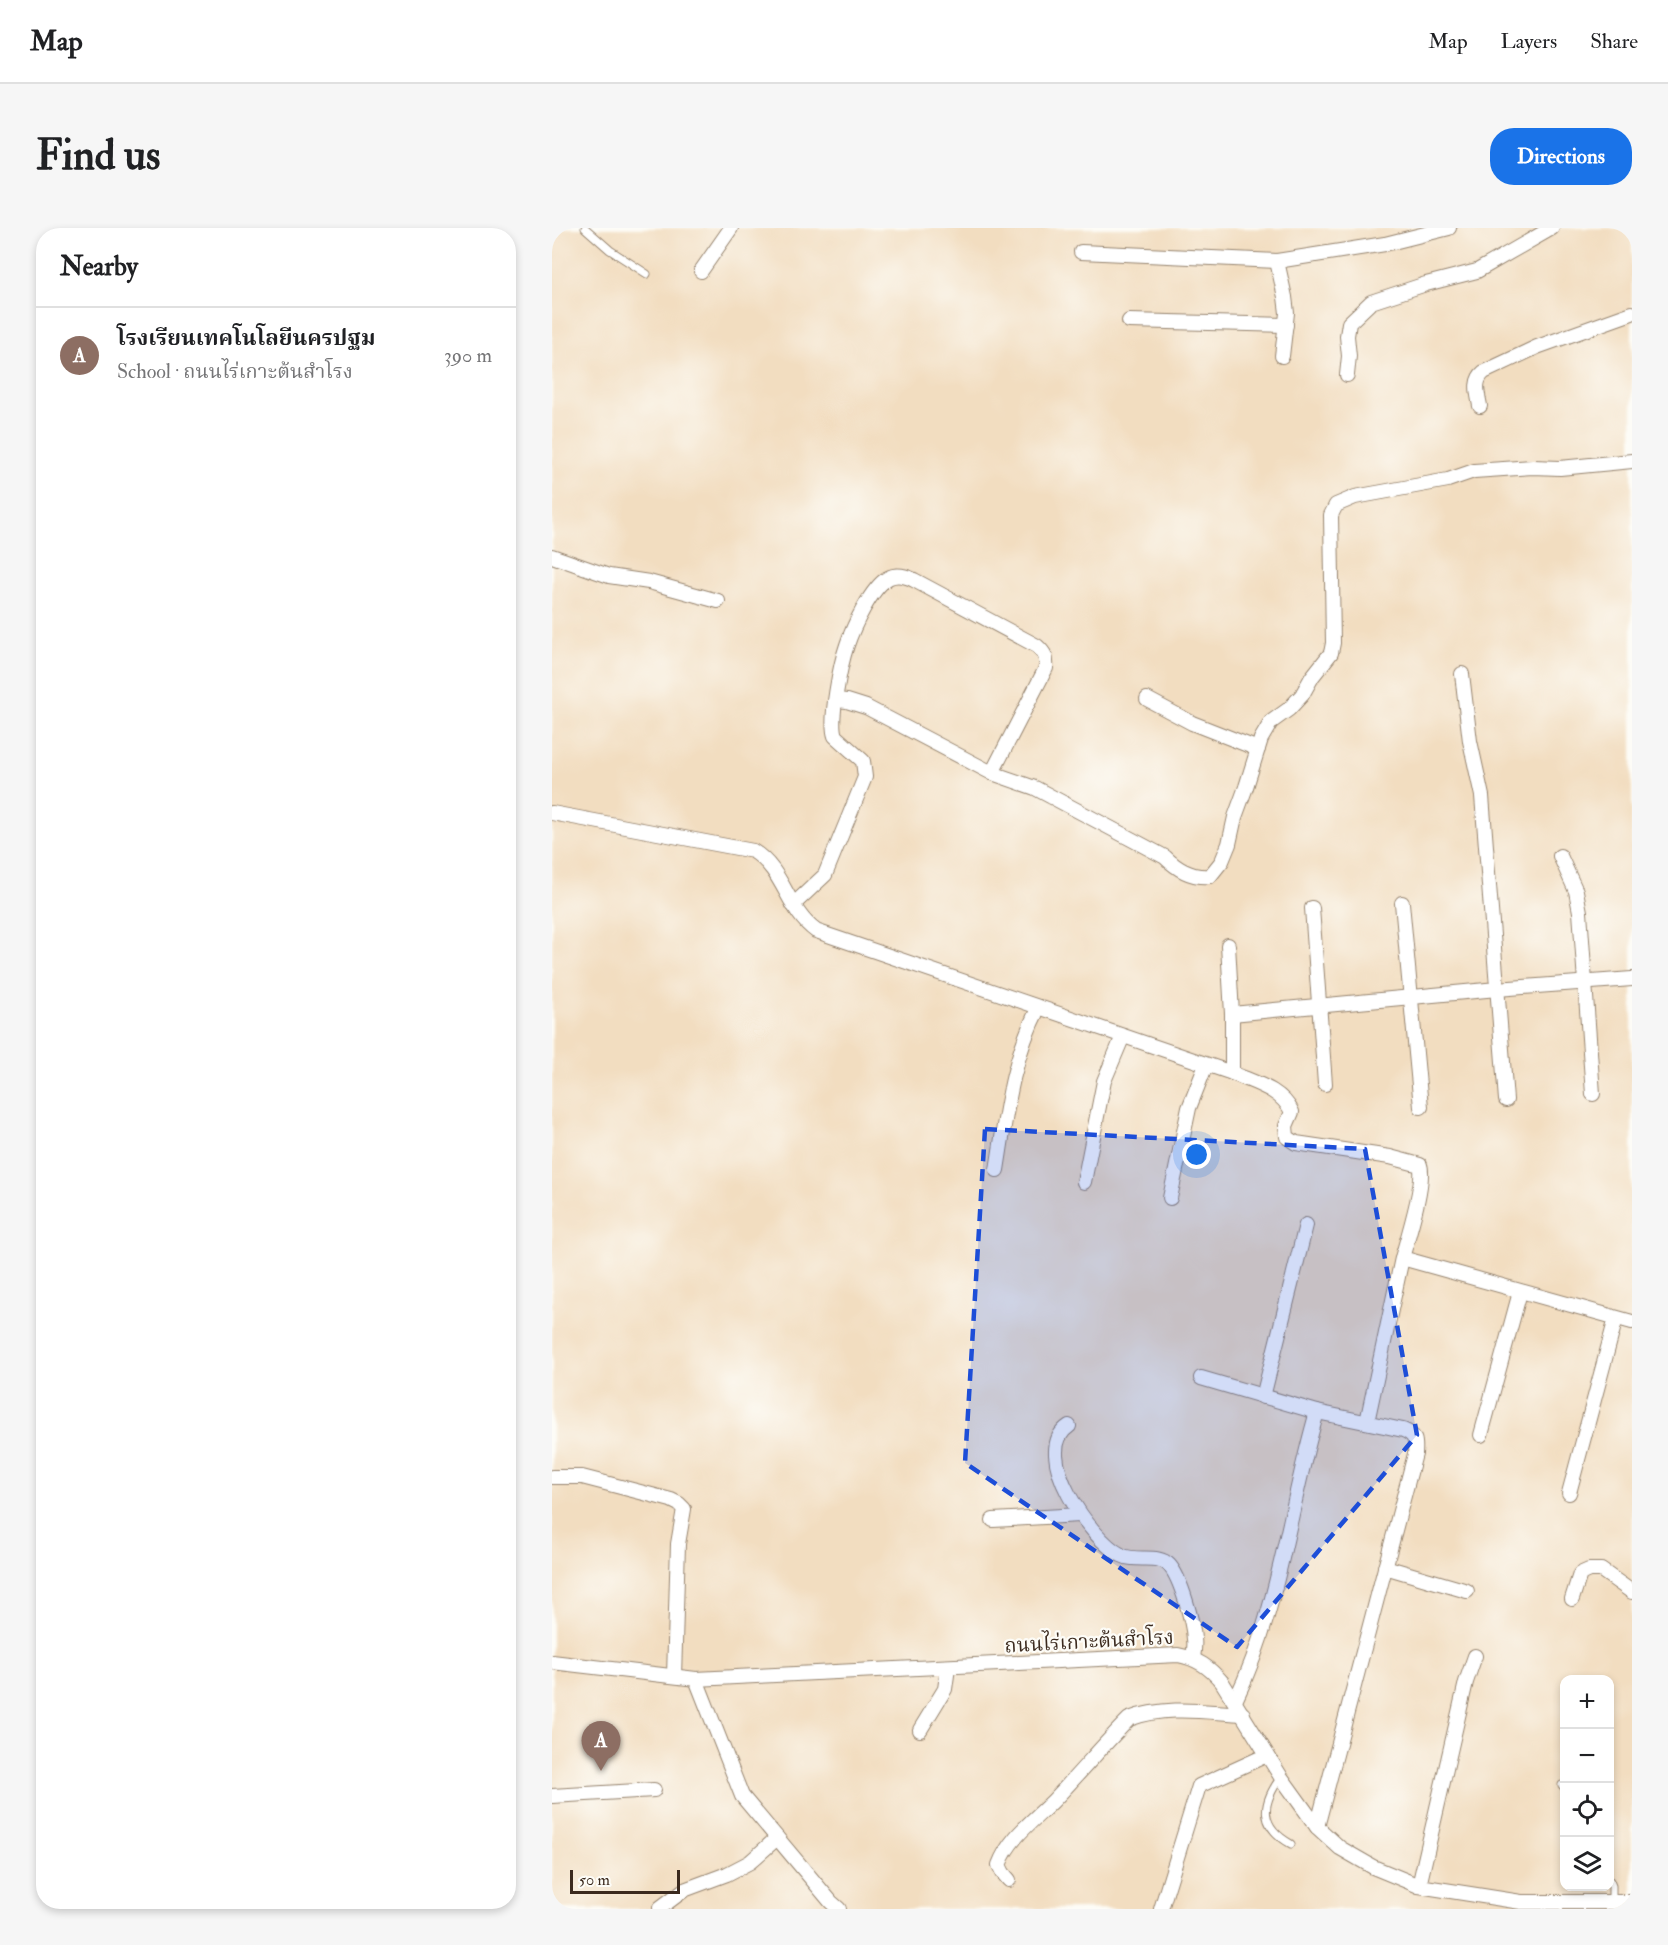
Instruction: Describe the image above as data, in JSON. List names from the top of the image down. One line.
{"streets":{"street":["ถนนไร่เกาะต้นสำโรง"]},"scale_bar":"50 m","page":{"header":"Map","nav":["Map","Layers","Share"],"buttons":"Directions","title":"Find us","heading":"Nearby","list":[{"mark":"A","name":"โรงเรียนเทคโนโลยีนครปฐม","note":"School · ถนนไร่เกาะต้นสำโรง","value":"390 m"}],"map_buttons":["+","−"],"pins":"A","scale":"50 m"}}
